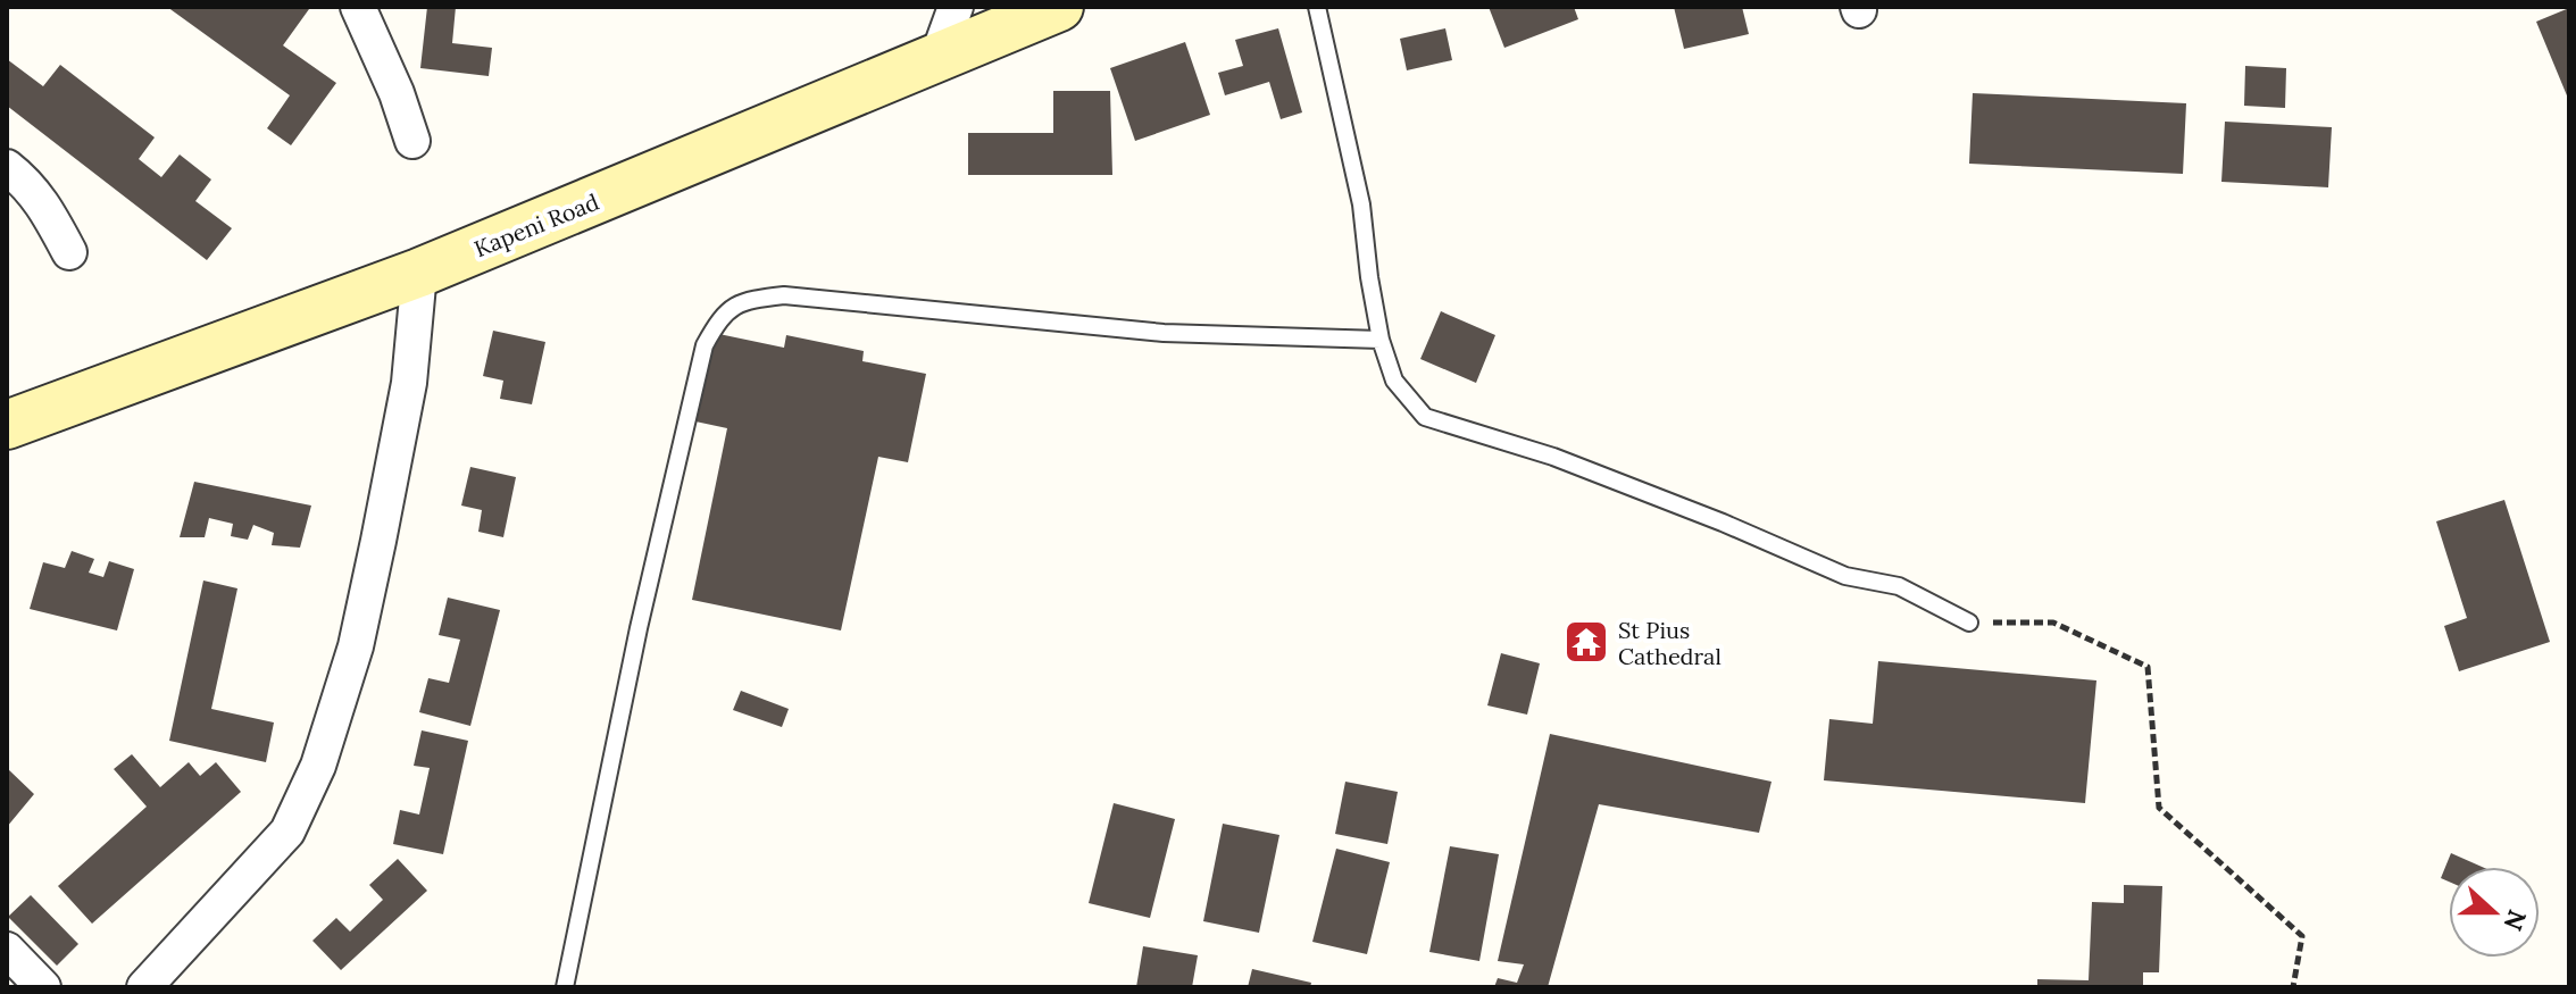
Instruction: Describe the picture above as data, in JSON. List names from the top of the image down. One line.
{"streets":{"main road":["Kapeni Road"]},"places":{"temple":["St Pius Cathedral"]},"north":"right"}
